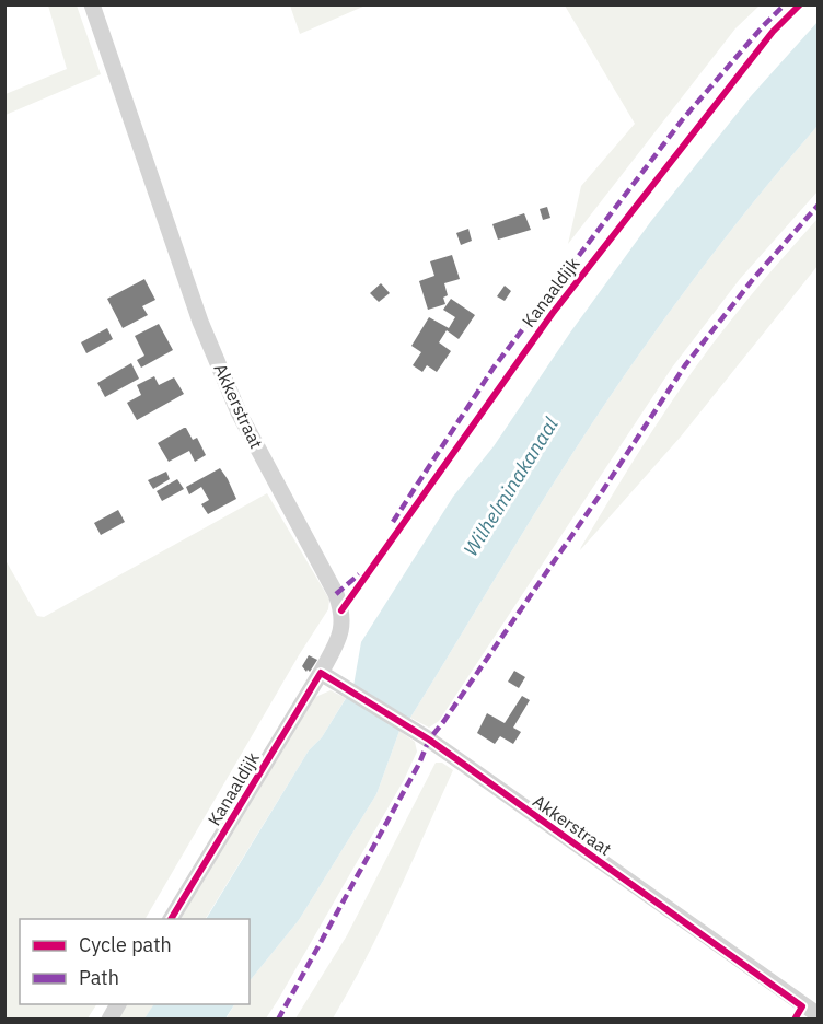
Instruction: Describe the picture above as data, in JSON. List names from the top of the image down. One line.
{"streets":{"street":["Kanaaldijk","Akkerstraat"]},"crossings":[["Kanaaldijk","Akkerstraat"]],"water":["Wilhelminakanaal"],"legend":["Cycle path","Path"]}
